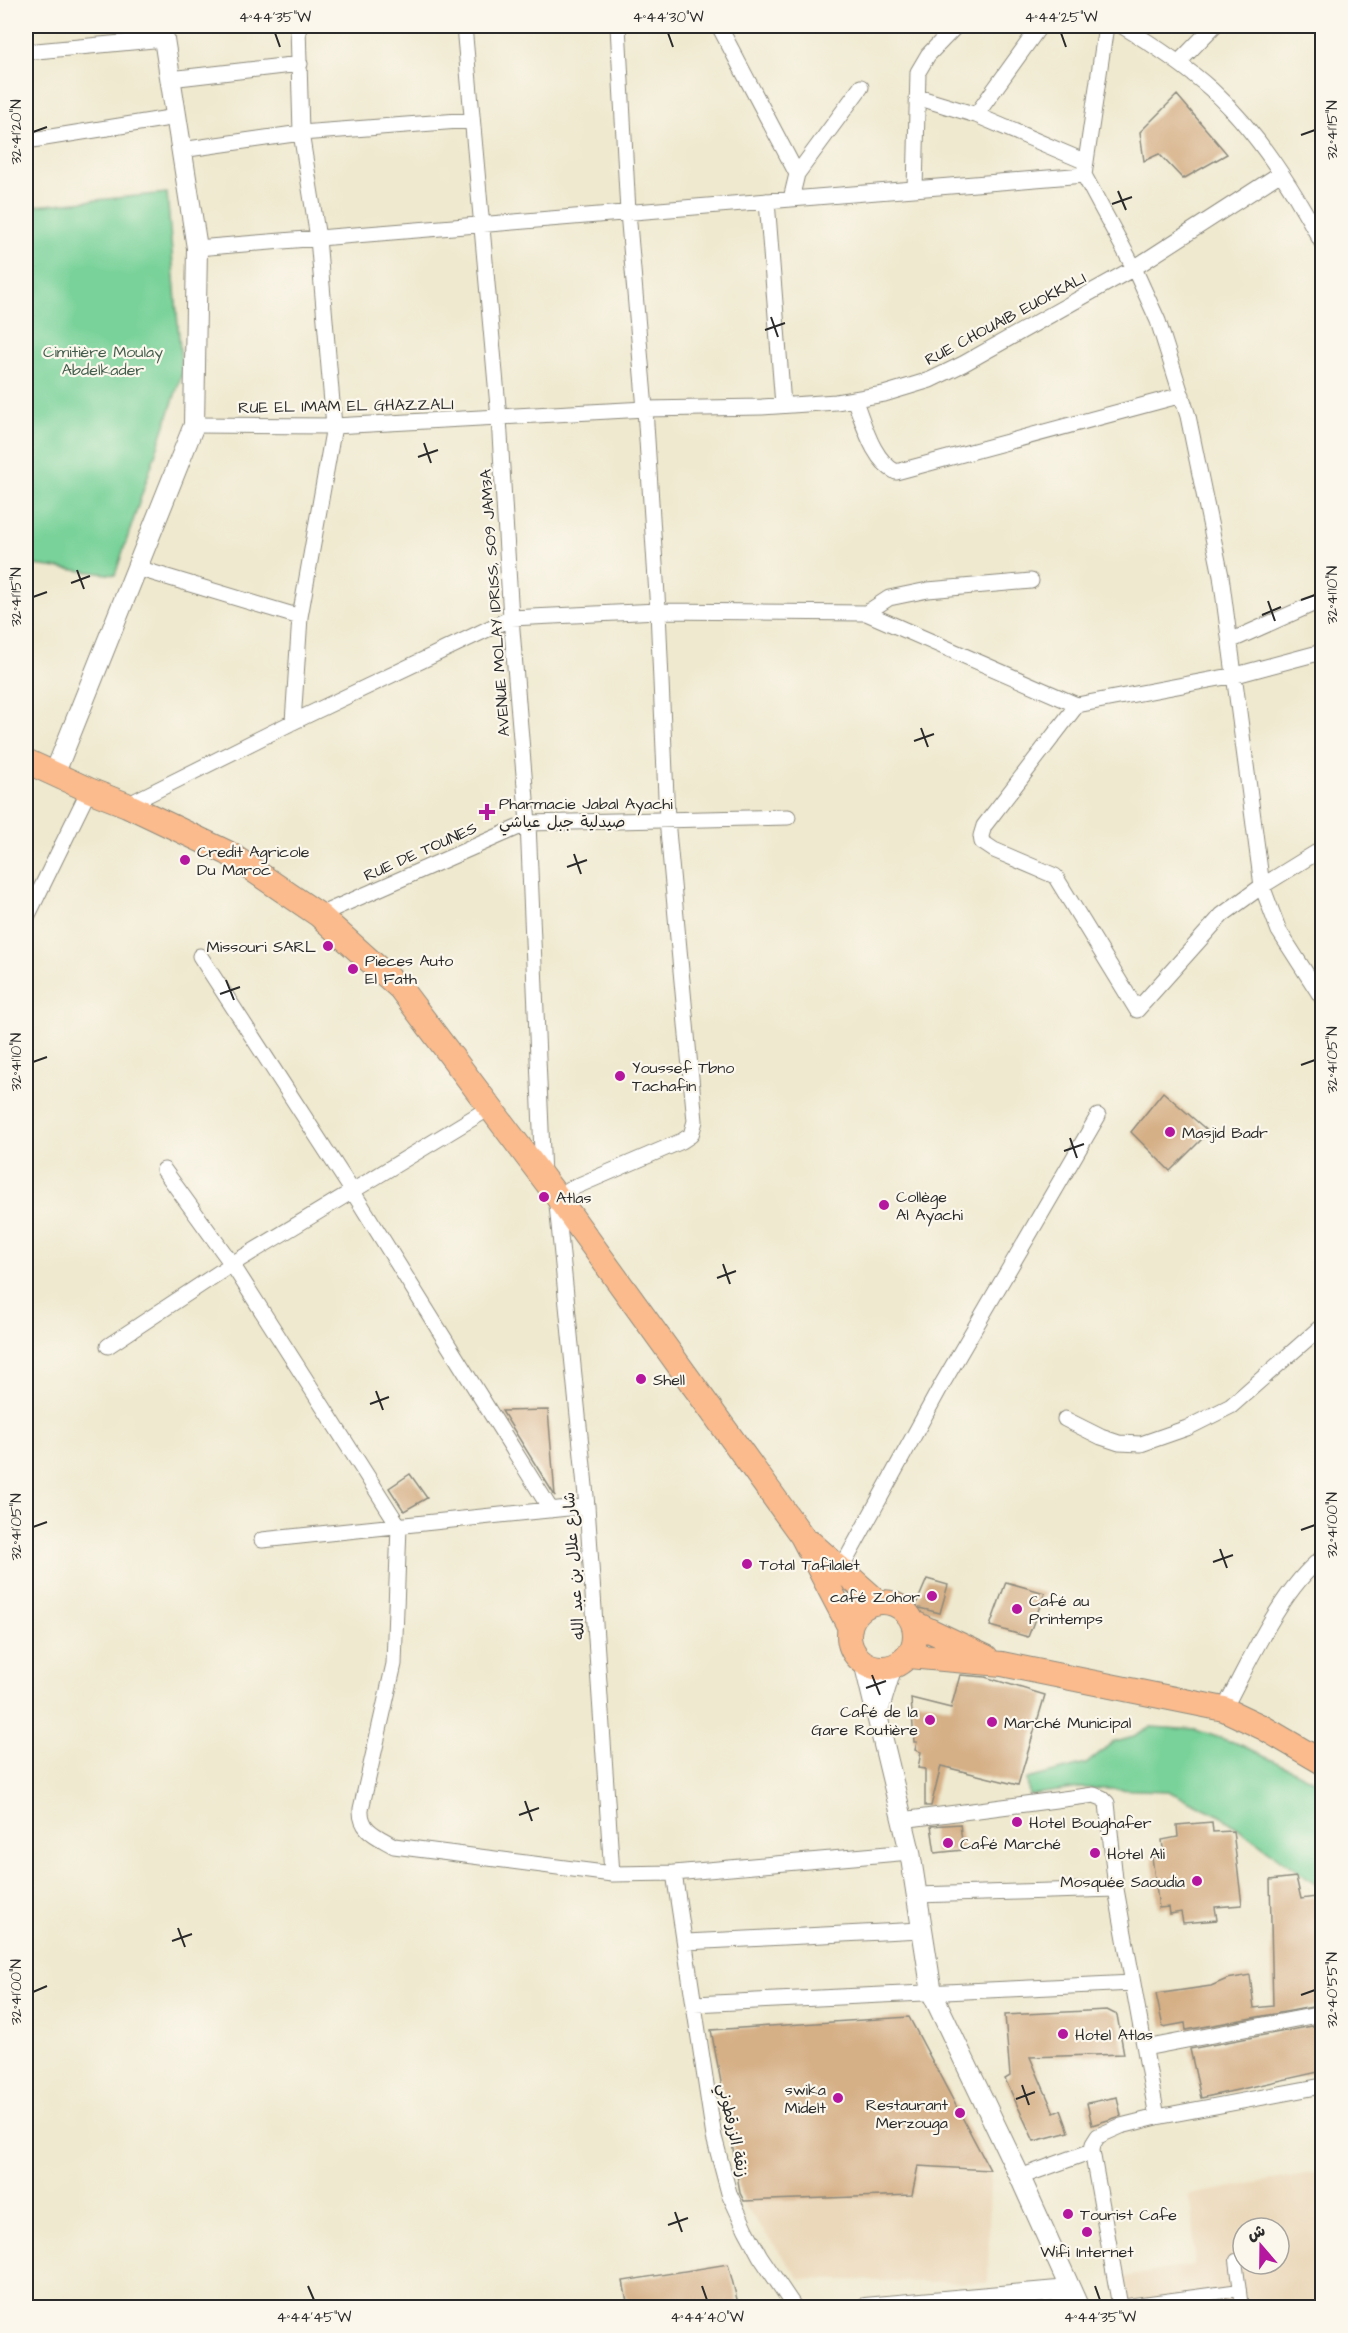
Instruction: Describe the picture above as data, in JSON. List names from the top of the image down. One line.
{"streets":{"street":["RUE CHOUAIB EUOKKALI","RUE EL IMAM EL GHAZZALI","AVENUE MOLAY IDRISS, SO9 JAM3A","RUE DE TOUNES","شارع علال بن عبد الله","زنقة الزرقطوني"]},"crossings":[["RUE CHOUAIB EUOKKALI","RUE EL IMAM EL GHAZZALI"],["RUE CHOUAIB EUOKKALI","AVENUE MOLAY IDRISS, SO9 JAM3A"],["RUE EL IMAM EL GHAZZALI","AVENUE MOLAY IDRISS, SO9 JAM3A"],["AVENUE MOLAY IDRISS, SO9 JAM3A","RUE DE TOUNES"],["AVENUE MOLAY IDRISS, SO9 JAM3A","شارع علال بن عبد الله"]],"parks":["Cimitière Moulay Abdelkader"],"places":{"health":["Pharmacie Jabal Ayachi صيدلية جبل عياشي"],"other":["Credit Agricole Du Maroc","Missouri SARL","Pieces Auto El Fath","Youssef Tbno Tachafin","Masjid Badr","Atlas","Collège Al Ayachi","Shell","Total Tafilalet","café Zohor","Café au Printemps","Café de la Gare Routière","Marché Municipal","Hotel Boughafer","Café Marché","Hotel Ali","Mosquée Saoudia","Hotel Atlas","swika Midelt","Restaurant Merzouga","Tourist Cafe","Wifi Internet"]},"north":"top","coordinates":["4°44'35\"W","4°44'30\"W","4°44'25\"W","32°41'15\"N","32°41'20\"N","32°41'10\"N","32°41'05\"N","32°41'00\"N","32°40'55\"N","4°44'45\"W","4°44'40\"W"]}
